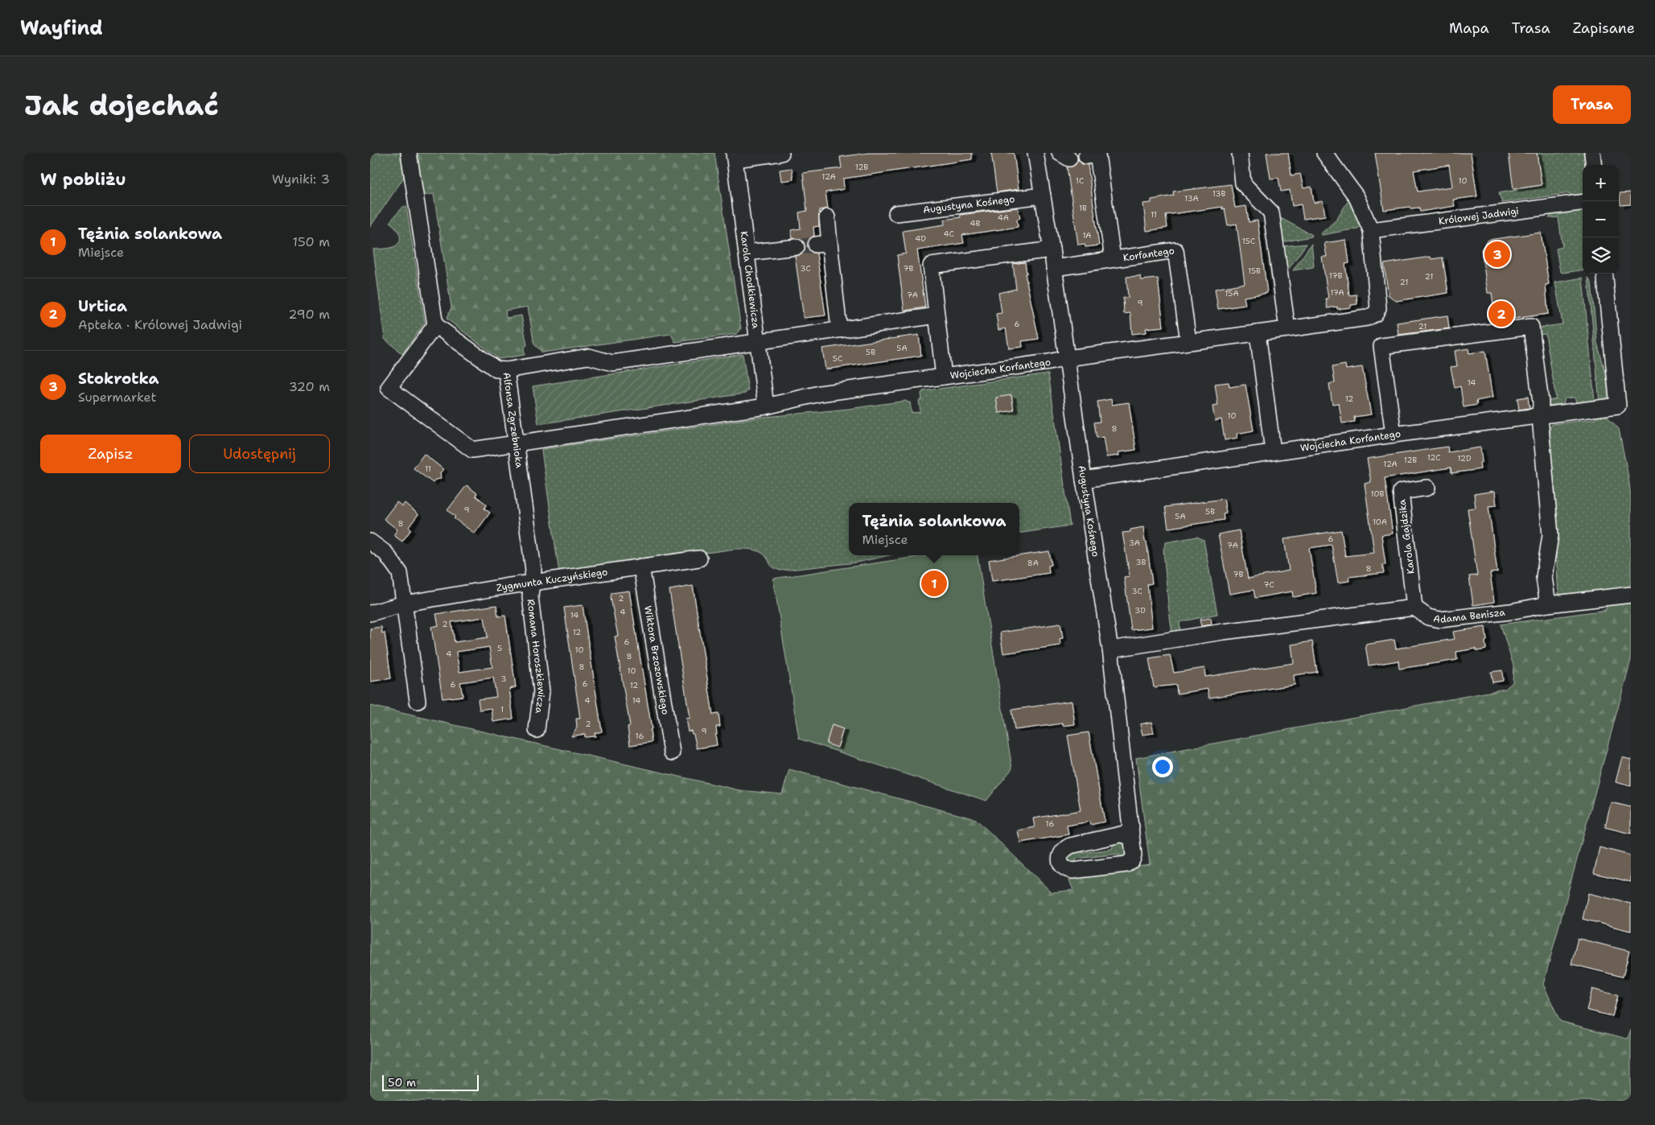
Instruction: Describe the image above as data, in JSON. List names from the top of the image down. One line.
{"streets":{"street":["Augustyna Kośnego","Królowej Jadwigi","Korfantego","Karola Chodkiewicza","Wojciecha Korfantego","Alfonsa Zgrzebnioka","Karola Gajdzika","Zygmunta Kuczyńskiego","Adama Benisza","Romana Horoszkiewicza","Wiktora Brzozowskiego"]},"crossings":[["Augustyna Kośnego","Korfantego"],["Augustyna Kośnego","Wojciecha Korfantego"],["Królowej Jadwigi","Wojciecha Korfantego"],["Korfantego","Wojciecha Korfantego"],["Alfonsa Zgrzebnioka","Zygmunta Kuczyńskiego"],["Alfonsa Zgrzebnioka","Romana Horoszkiewicza"],["Karola Gajdzika","Adama Benisza"],["Zygmunta Kuczyńskiego","Romana Horoszkiewicza"],["Zygmunta Kuczyńskiego","Wiktora Brzozowskiego"]],"house_numbers":["12B","12A","1C","10","13B","13A","1B","11","4A","4B","4C","1A","4D","15C","3C","7B","15B","17B","21","21","17A","15A","7A","9","6","21","5A","5B","5C","14","12","10","8","12C","12D","12B","12A","11","10B","9","5B","5A","10A","8","6","3A","7A","3B","8A","8","7B","7C","3C","2","3D","4","14","2","12","6","5","10","4","8","8","10","3","6","6","12","4","14","1","2","9","16","16"],"scale_bar":"50 m","page":{"header":"Wayfind","nav":["Mapa","Trasa","Zapisane"],"buttons":["Trasa",["Zapisz","Udostępnij"]],"title":"Jak dojechać","heading":["W pobliżu","Wyniki: 3"],"map_buttons":["+","−"],"list":[{"mark":"1","name":"Tężnia solankowa","note":"Miejsce","value":"150 m"},{"mark":"2","name":"Urtica","note":"Apteka · Królowej Jadwigi","value":"290 m"},{"mark":"3","name":"Stokrotka","note":"Supermarket","value":"320 m"}],"pins":["3","2","1"],"popup":["Tężnia solankowa","Miejsce"],"scale":"50 m"}}
